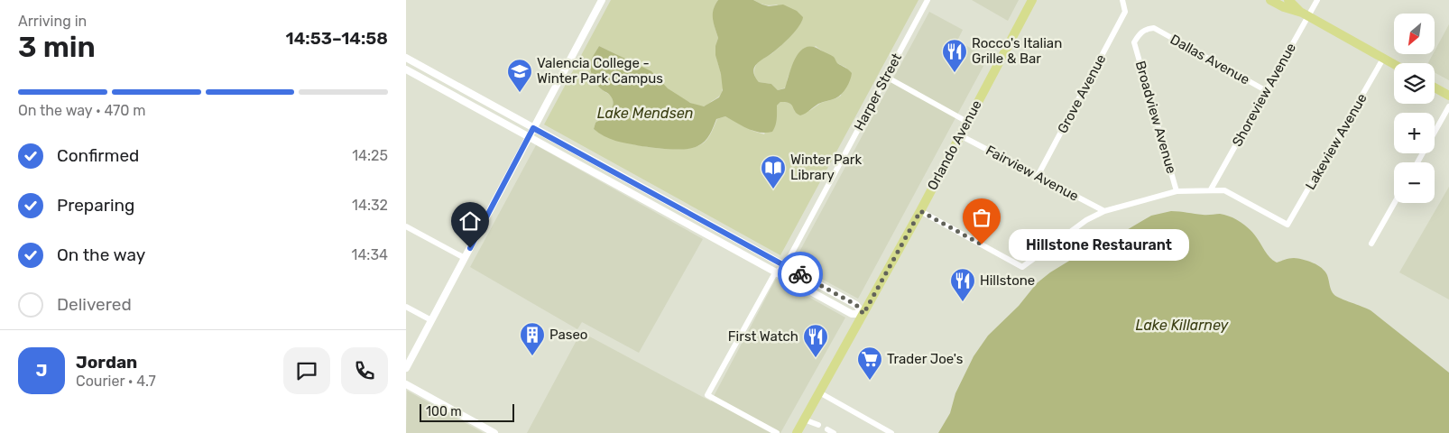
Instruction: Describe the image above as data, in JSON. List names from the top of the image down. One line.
{"streets":{"main road":["Orlando Avenue"],"street":["Dallas Avenue","Harper Street","Grove Avenue","Shoreview Avenue","Broadview Avenue","Lakeview Avenue","Fairview Avenue"]},"crossings":[["Dallas Avenue","Shoreview Avenue"],["Dallas Avenue","Broadview Avenue"],["Grove Avenue","Fairview Avenue"],["Shoreview Avenue","Lakeview Avenue"],["Orlando Avenue","Fairview Avenue"]],"water":["Lake Mendsen","Lake Killarney"],"places":{"restaurant":["Rocco's Italian Grille & Bar","Hillstone","First Watch"],"school or university":["Valencia College - Winter Park Campus"],"library":["Winter Park Library"],"other":["Hillstone Restaurant"],"building":["Paseo"],"supermarket":["Trader Joe's"]},"scale_bar":"100 m","north":"bottom left","page":{"heading":["3 min","Arriving in","14:53–14:58"],"panel":["Jordan","Courier · 4.7"],"map_buttons":["+","−"],"bar":"On the way · 470 m","list":[["Confirmed","14:25"],["Preparing","14:32"],["On the way","14:34"],"Delivered"],"bubble":"Hillstone Restaurant","round":"J","scale":"100 m"}}
